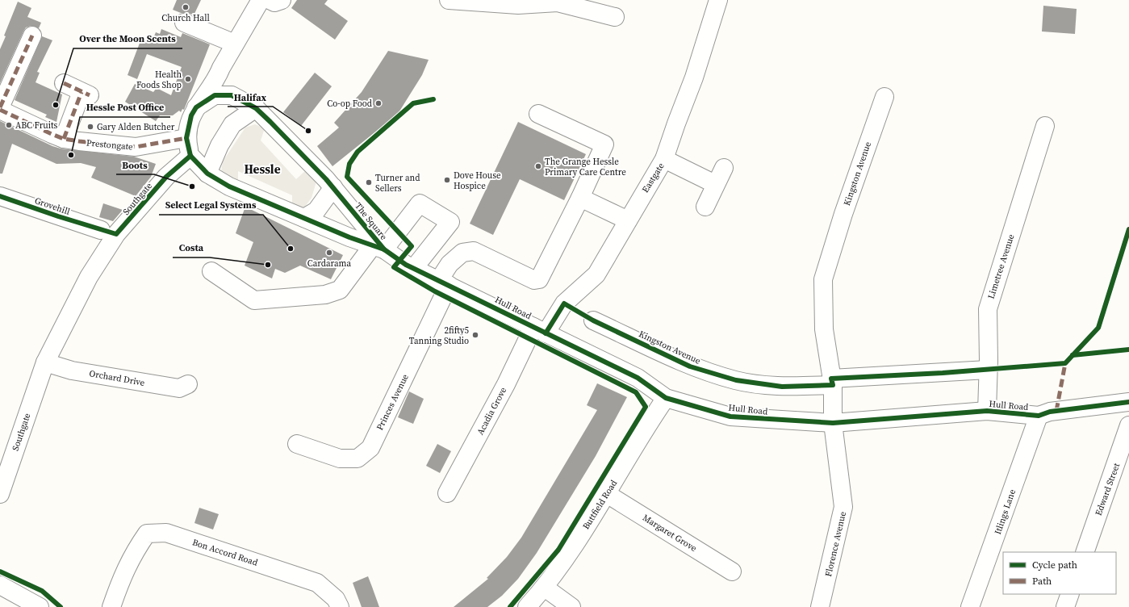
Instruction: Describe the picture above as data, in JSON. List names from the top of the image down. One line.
{"streets":{"street":["Prestongate","Kingston Avenue","Eastgate","Southgate","Grovehill","The Square","Limetree Avenue","Hull Road","Orchard Drive","Princes Avenue","Acadia Grove","Edward Street","Buttfield Road","Itlings Lane","Margaret Grove","Florence Avenue","Bon Accord Road"]},"crossings":[["Kingston Avenue","Hull Road"],["Kingston Avenue","Florence Avenue"],["Eastgate","Hull Road"],["Eastgate","Acadia Grove"],["Southgate","The Square"],["Southgate","Orchard Drive"],["The Square","Hull Road"],["Limetree Avenue","Hull Road"],["Hull Road","Princes Avenue"],["Hull Road","Acadia Grove"],["Hull Road","Buttfield Road"],["Hull Road","Itlings Lane"],["Hull Road","Florence Avenue"],["Buttfield Road","Margaret Grove"]],"districts":["Hessle"],"places":["Church Hall","Health Foods Shop","Co-op Food","Over the Moon Scents","ABC Fruits","Gary Alden Butcher","Halifax","Hessle Post Office","The Grange Hessle Primary Care Centre","Dove House Hospice","Turner and Sellers","Boots","Select Legal Systems","Cardarama","Costa","2fifty5 Tanning Studio"],"legend":["Cycle path","Path"]}
